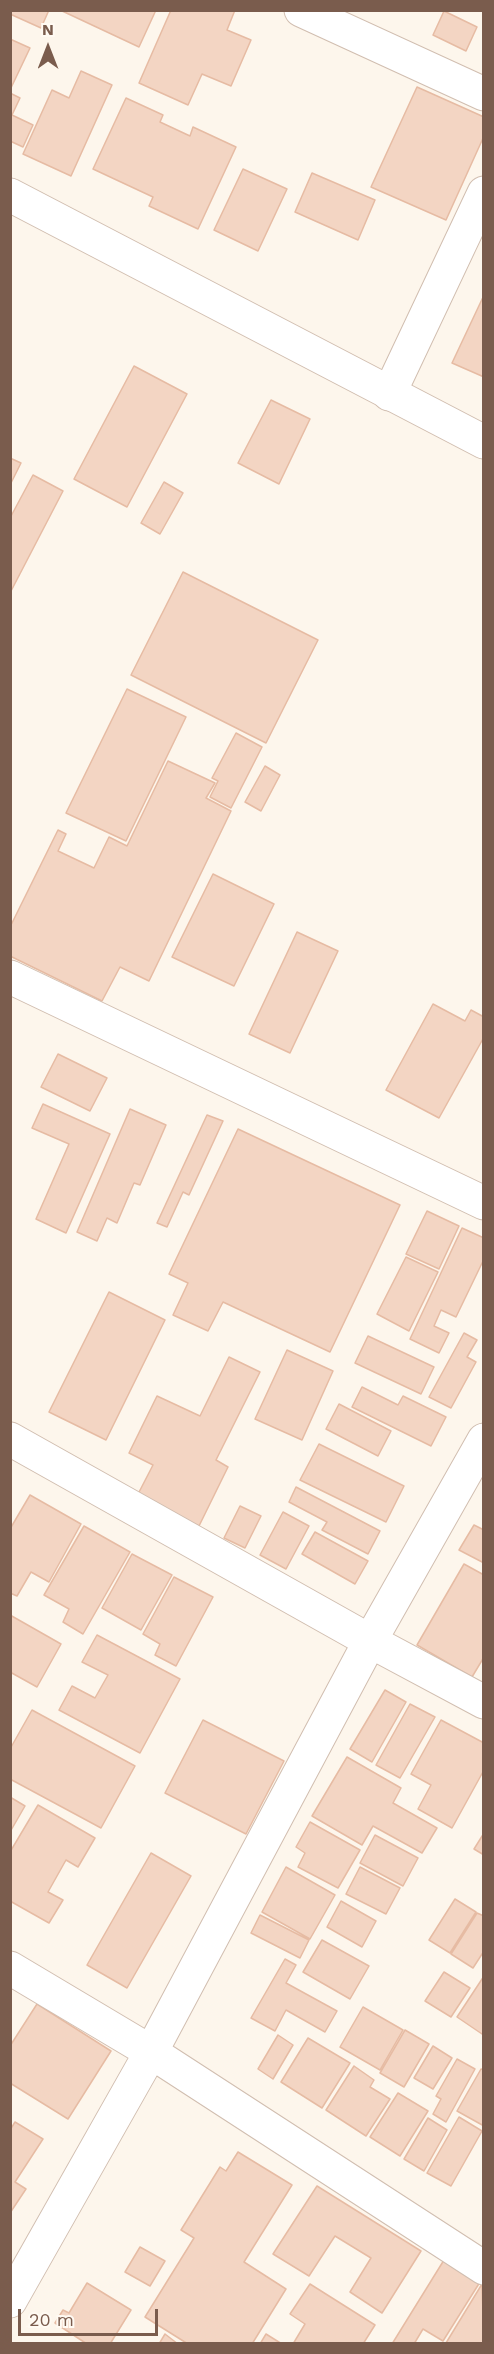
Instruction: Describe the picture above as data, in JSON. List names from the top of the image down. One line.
{"scale_bar":"20 m","north":"top"}
